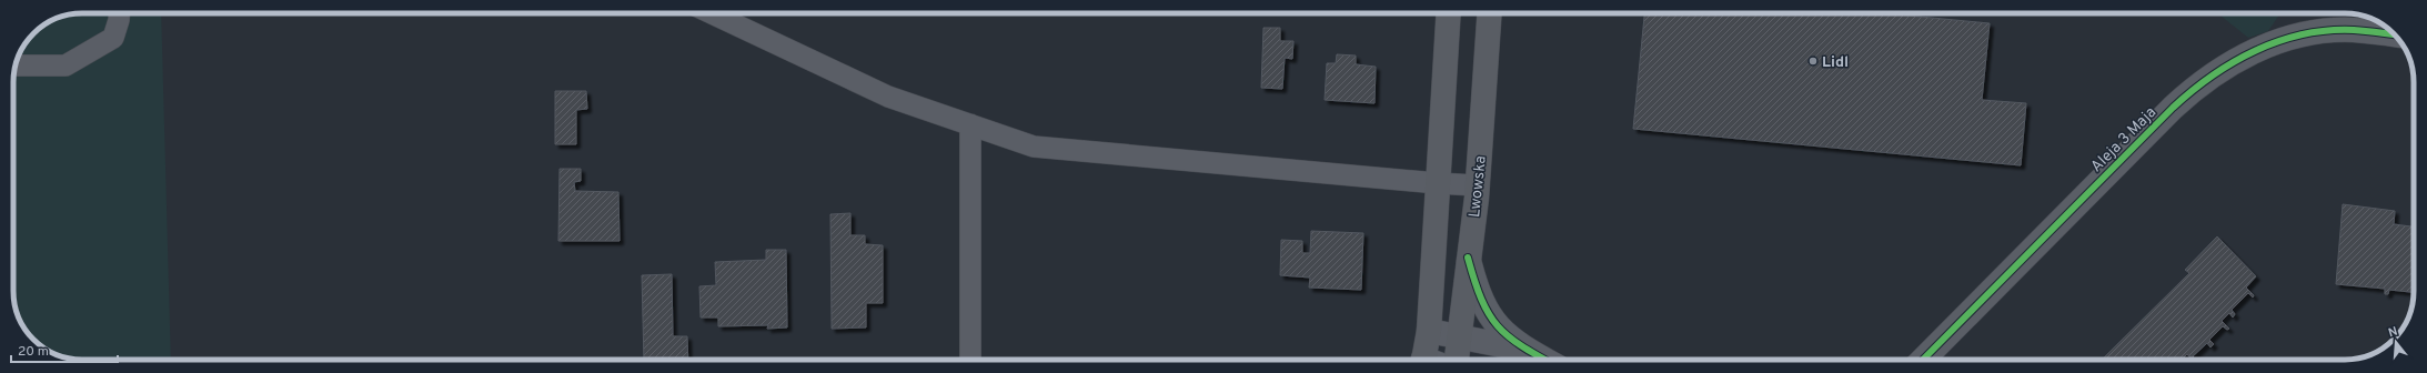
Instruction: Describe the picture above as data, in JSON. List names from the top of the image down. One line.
{"streets":{"main road":["Lwowska"],"street":["Aleja 3 Maja"]},"places":["Lidl"],"scale_bar":"20 m","north":"top"}
